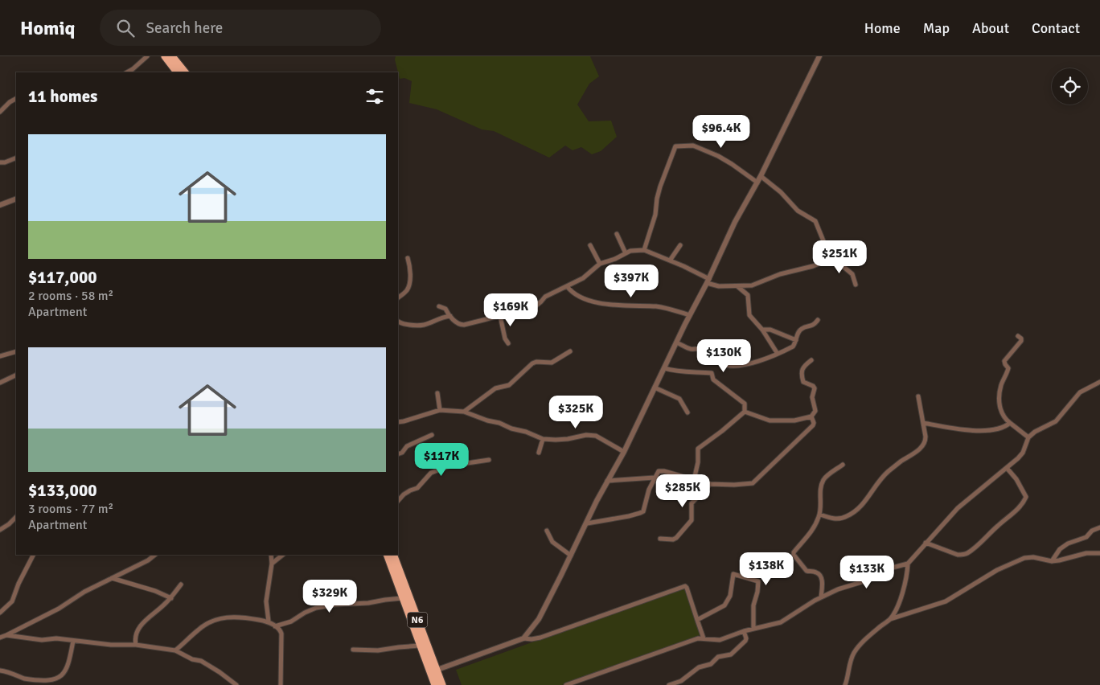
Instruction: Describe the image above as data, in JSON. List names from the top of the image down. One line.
{"streets":{"highway":["N6"]},"page":{"header":"Homiq","search":"Search here","nav":["Home","Map","About","Contact"],"heading":"11 homes","price":["$96.4K","$251K","$397K","$169K","$130K","$325K","$117K","$285K","$138K","$133K","$329K"],"list":[{"name":"$117,000","note":"2 rooms · 58 m² · Apartment"},{"name":"$133,000","note":"3 rooms · 77 m² · Apartment"}]}}
